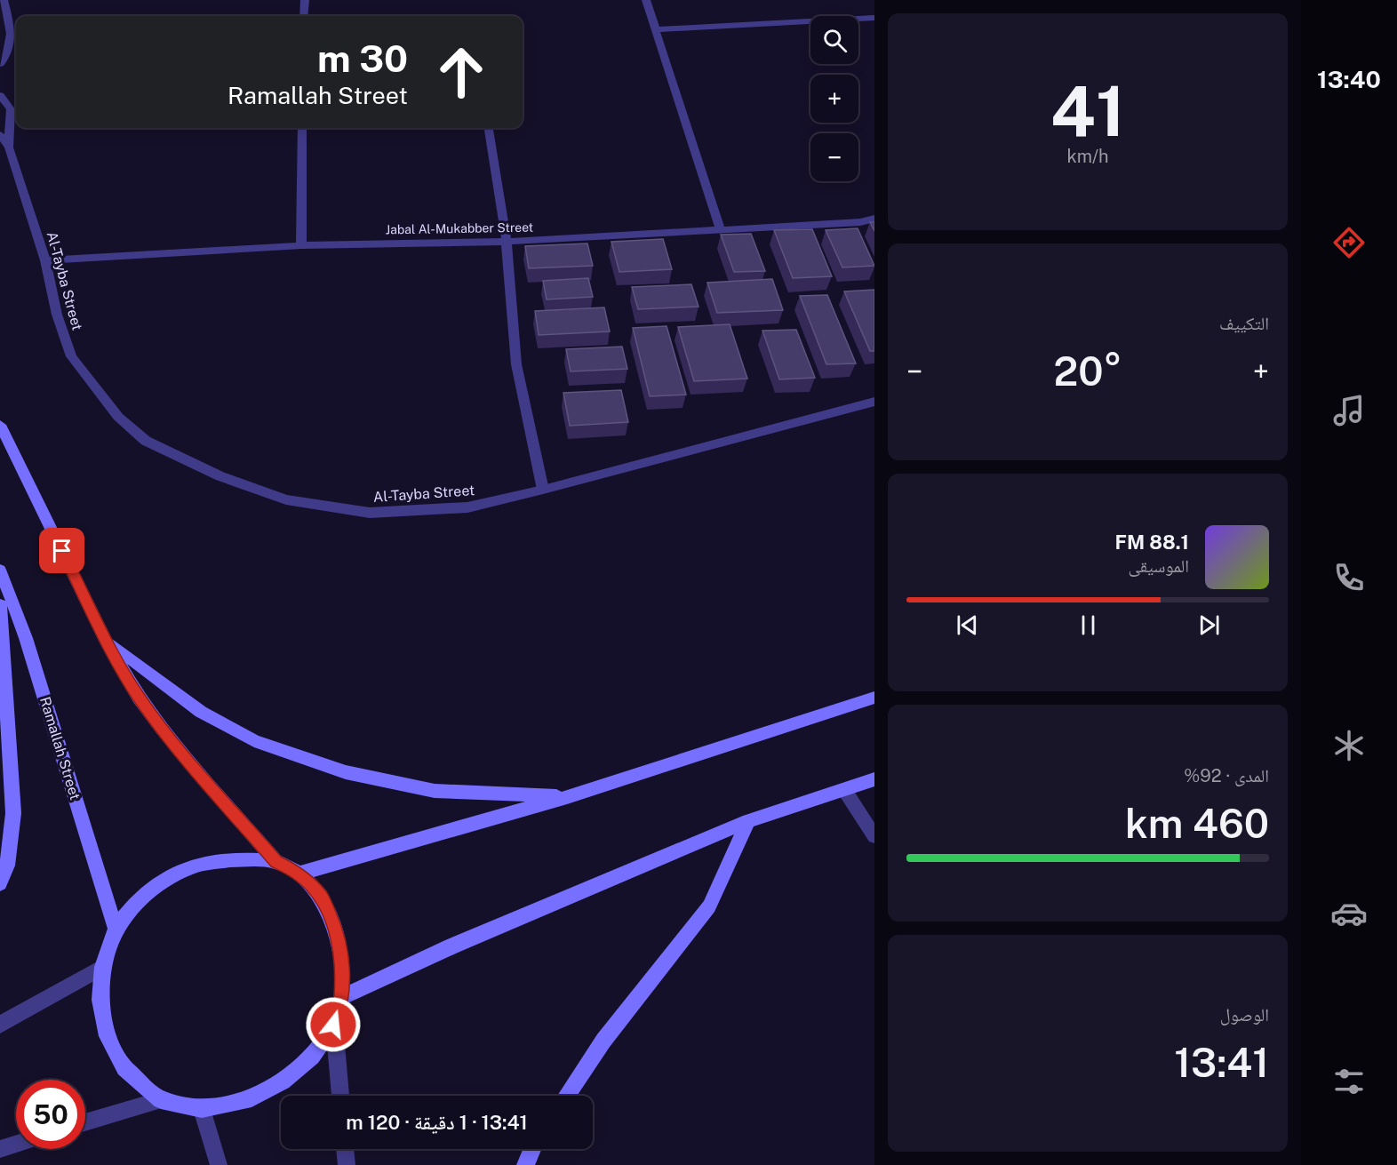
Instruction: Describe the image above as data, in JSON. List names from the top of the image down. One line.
{"streets":{"main road":["Ramallah Street"],"street":["Jabal Al-Mukabber Street","Al-Tayba Street"]},"crossings":[["Jabal Al-Mukabber Street","Al-Tayba Street"]],"page":{"tabs":"13:40","tile":[["41","km/h"],"التكييف",["المدى · 92%","460 km"],["الوصول","13:41"]],"map_buttons":["+","−"],"turn":["30 m","Ramallah Street"],"heat":["−","20°","+"],"song":["88.1 FM","الموسيقى"],"limit":"50","trip":"13:41 · 1 دقيقة · 120 m"}}
